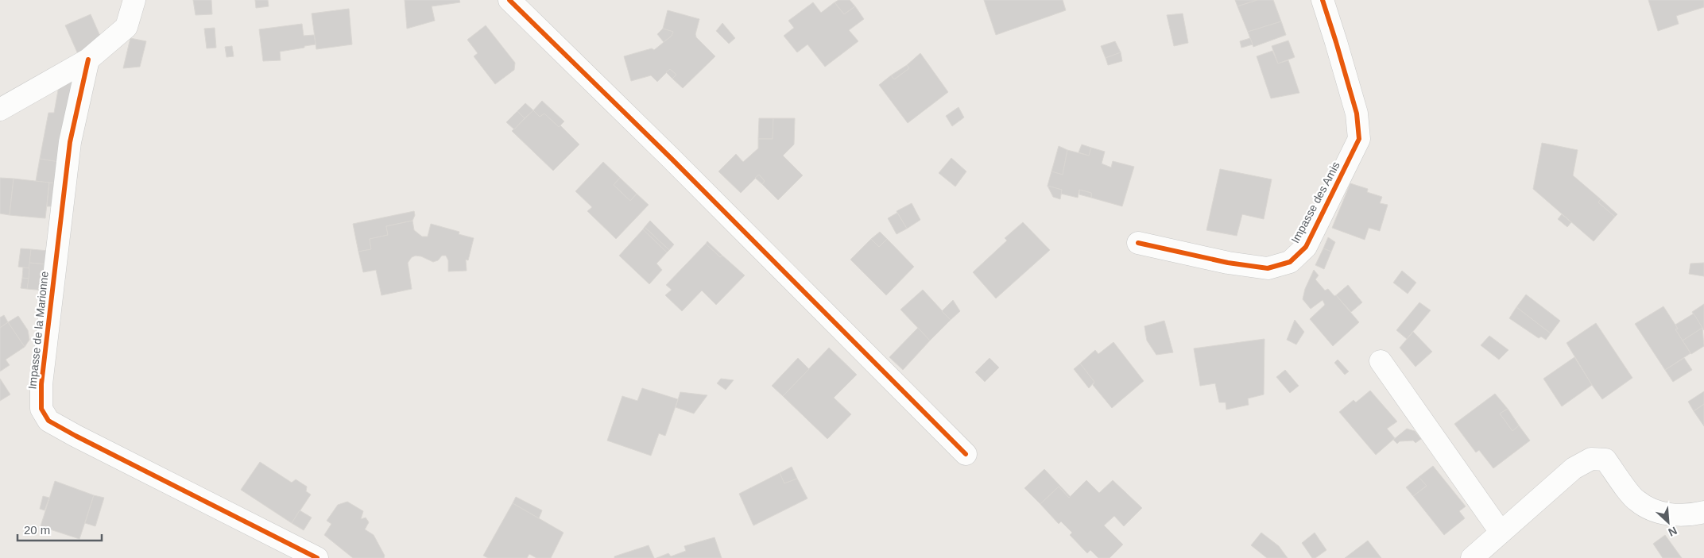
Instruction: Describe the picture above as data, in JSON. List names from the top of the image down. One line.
{"streets":{"street":["Impasse des Amis","Impasse de la Marionne"]},"scale_bar":"20 m","north":"bottom right"}
